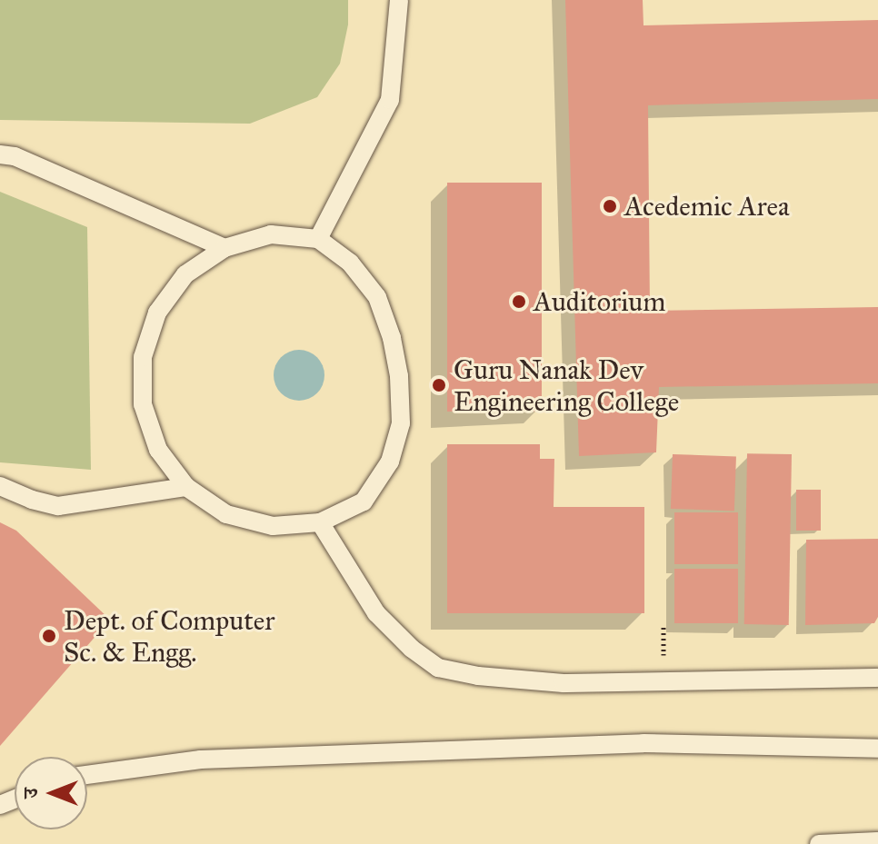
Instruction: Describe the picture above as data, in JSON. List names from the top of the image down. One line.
{"places":["Acedemic Area","Auditorium","Guru Nanak Dev Engineering College","Dept. of Computer Sc. & Engg."],"north":"left"}
